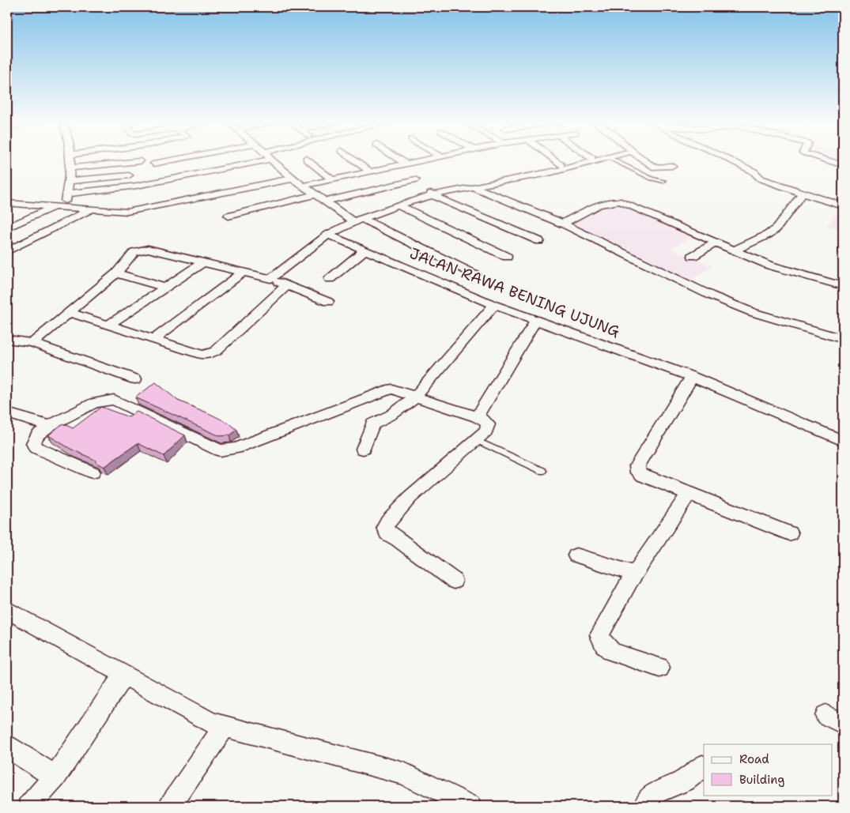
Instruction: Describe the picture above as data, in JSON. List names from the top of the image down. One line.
{"streets":{"street":["JALAN RAWA BENING UJUNG"]},"legend":["Road","Building"]}
